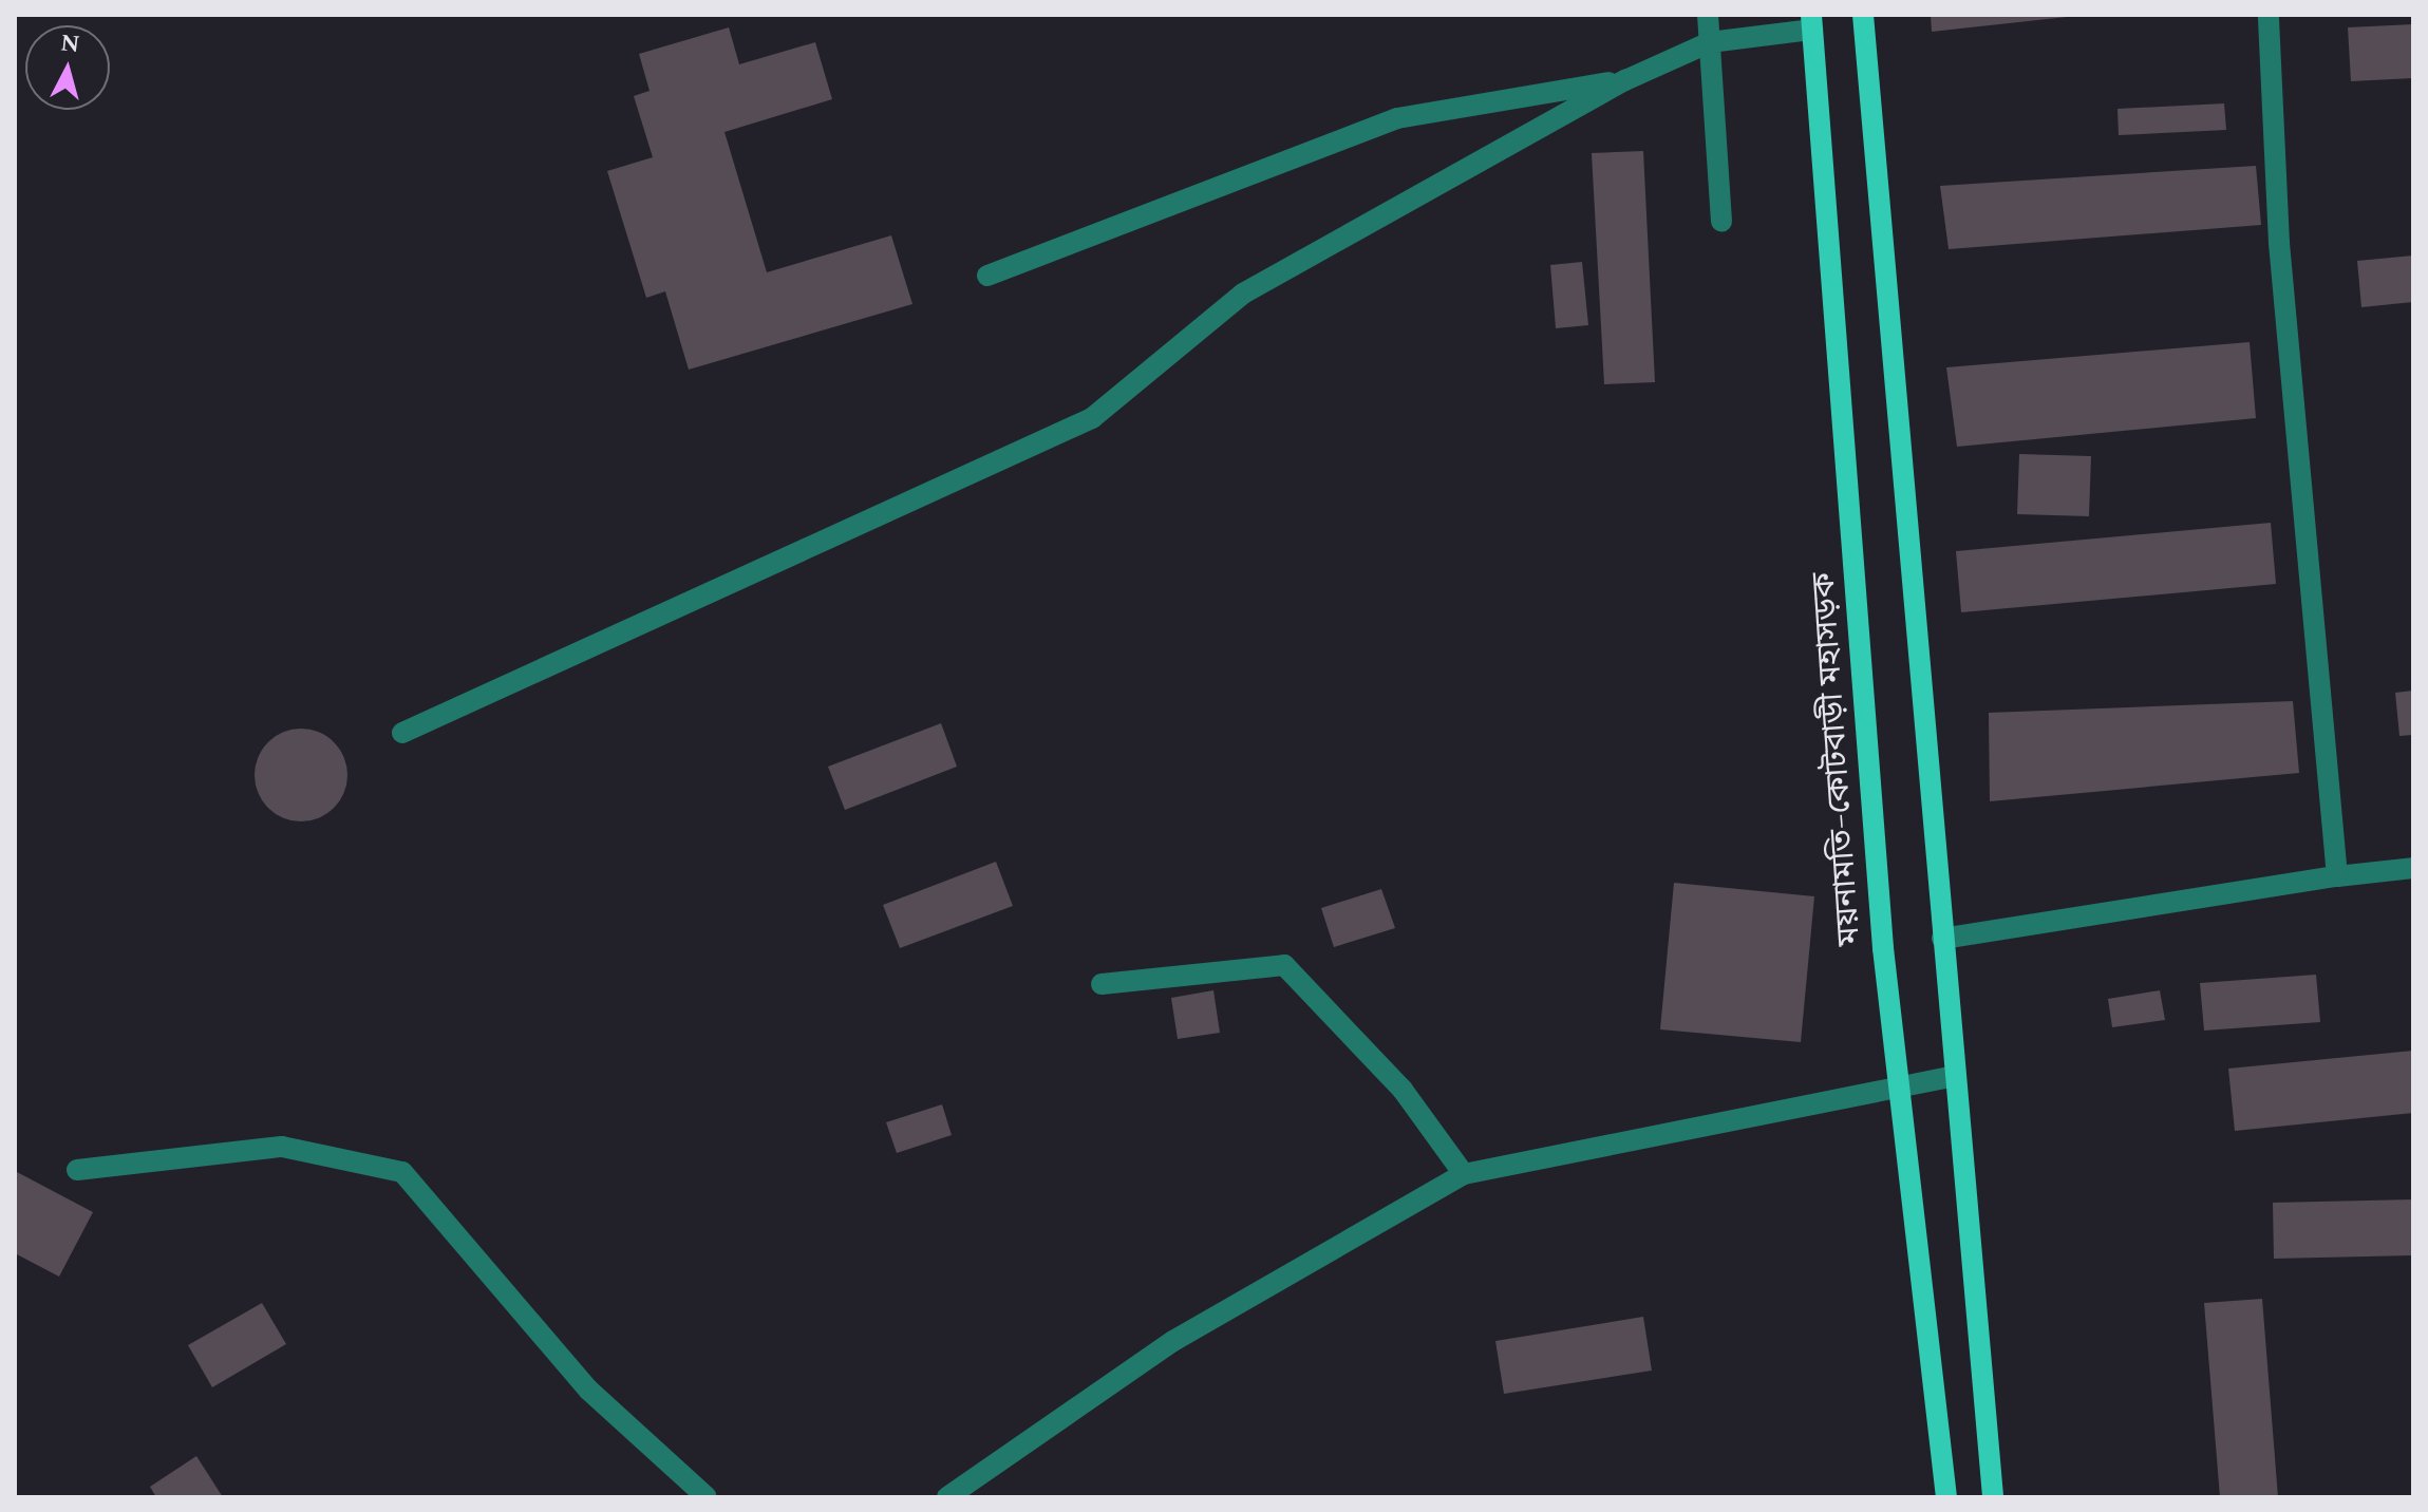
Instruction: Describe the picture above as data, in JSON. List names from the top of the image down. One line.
{"streets":{"main road":["ময়নামতি–কোটবাড়ী মহাসড়ক"]},"north":"top"}
